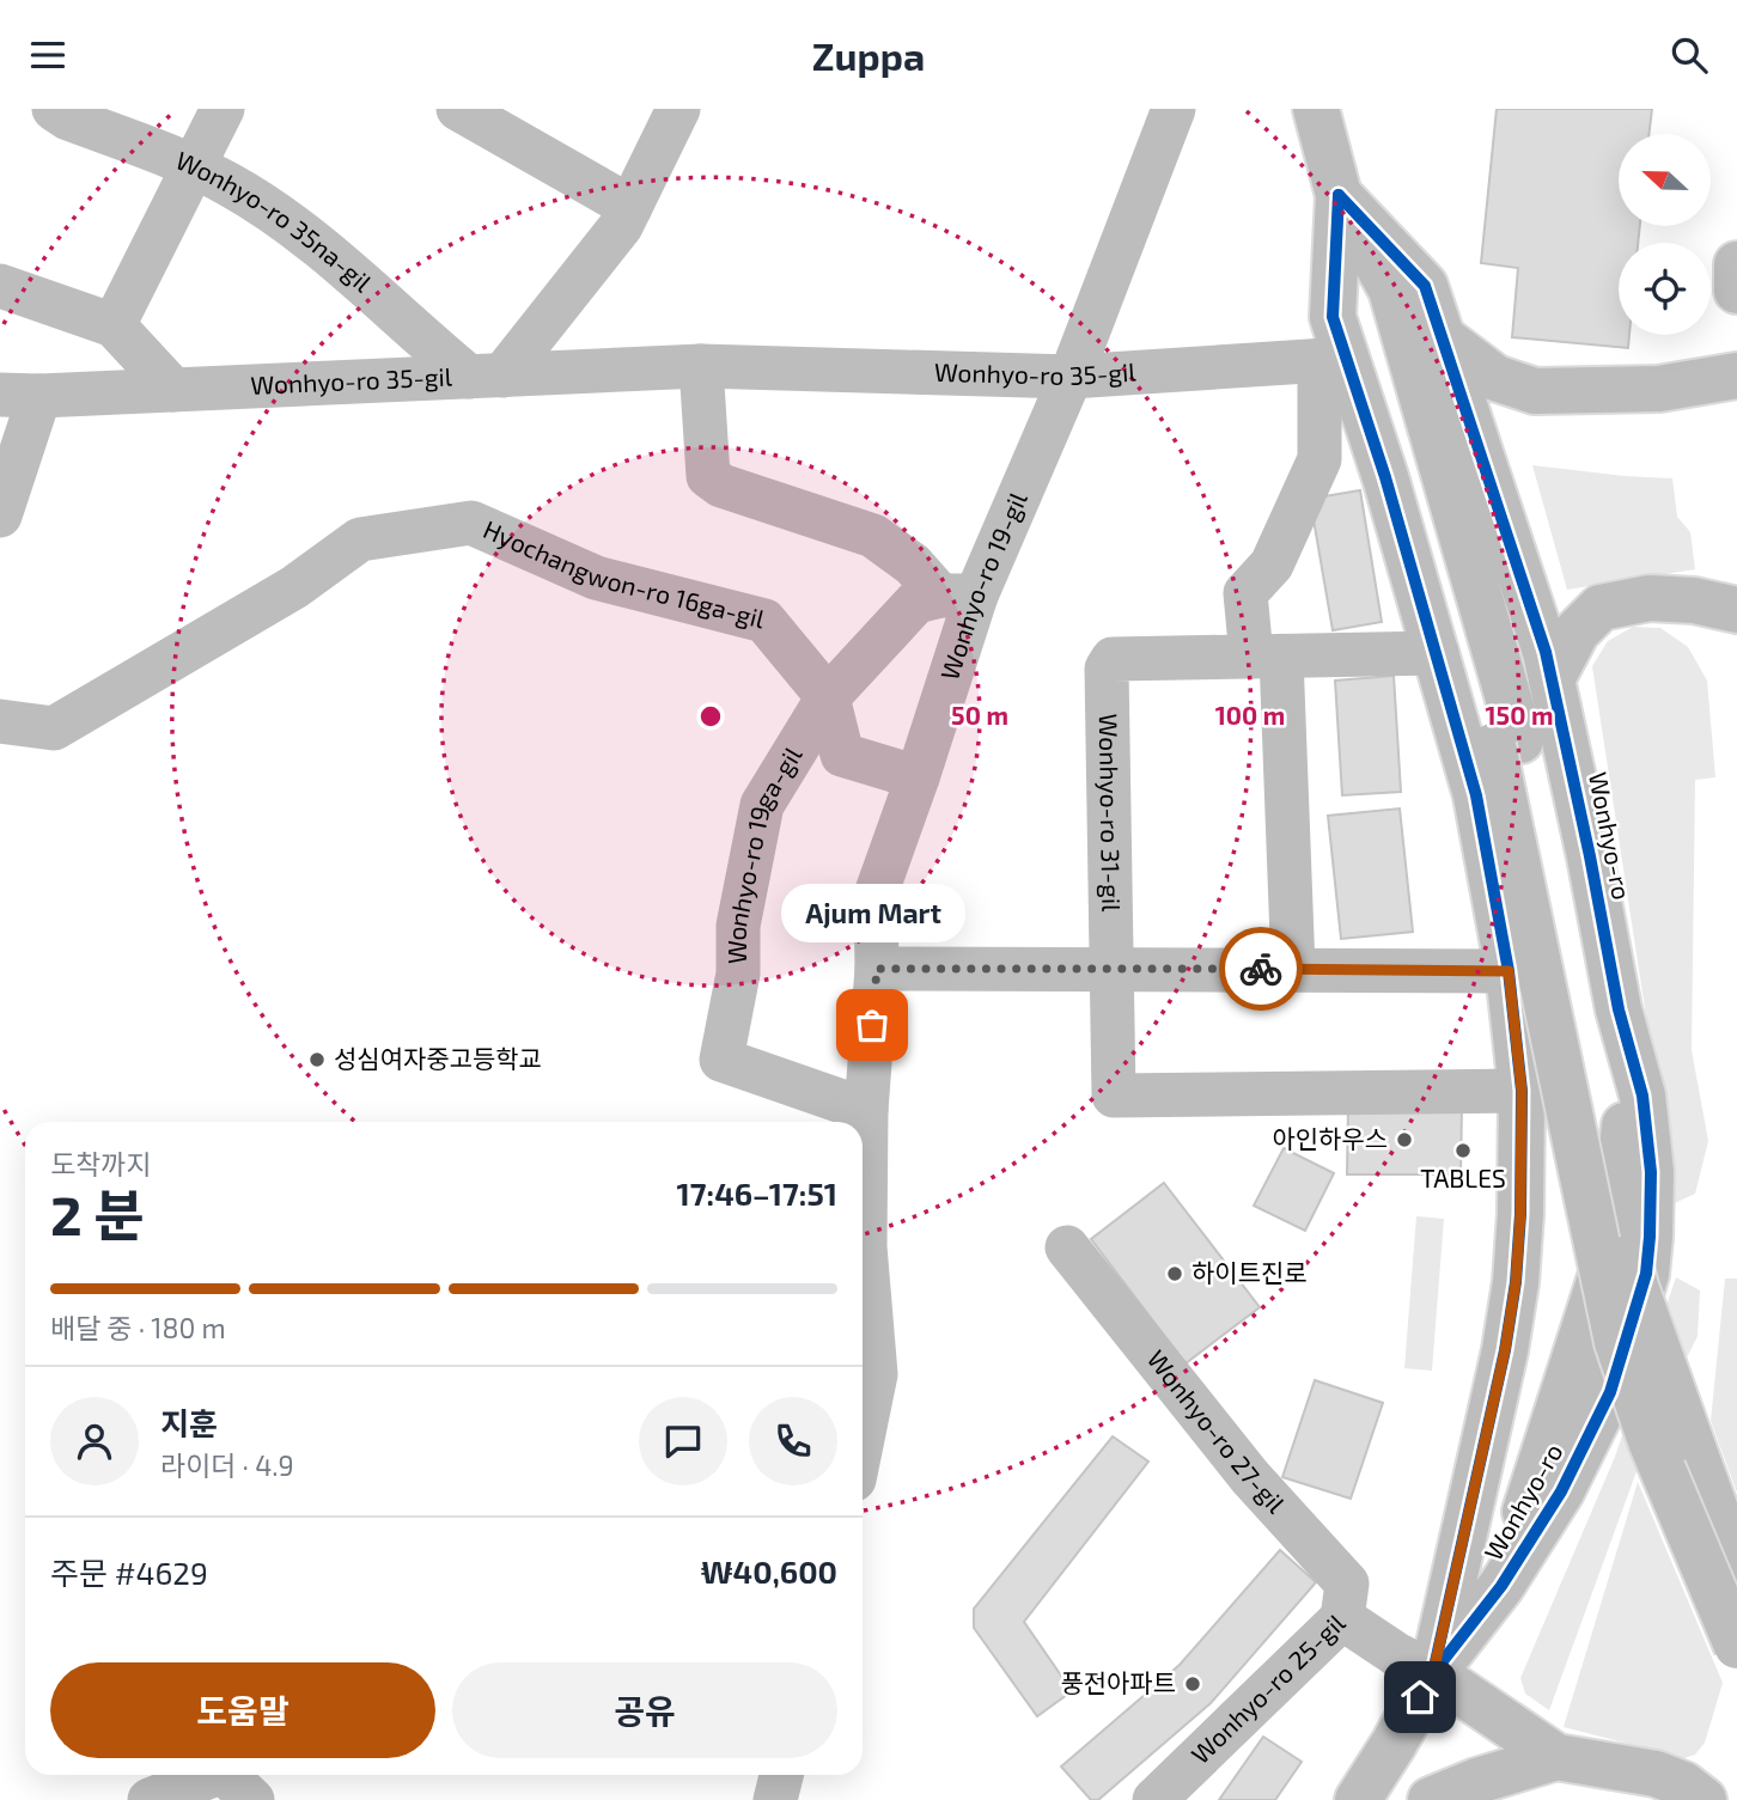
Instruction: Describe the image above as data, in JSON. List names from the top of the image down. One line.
{"streets":{"main road":["Wonhyo-ro"],"street":["Wonhyo-ro 35na-gil","Wonhyo-ro 35-gil","Hyochangwon-ro 16ga-gil","Wonhyo-ro 19-gil","Wonhyo-ro 31-gil","Wonhyo-ro 19ga-gil","Wonhyo-ro 27-gil","Wonhyo-ro 25-gil"]},"crossings":[["Wonhyo-ro 35na-gil","Wonhyo-ro 35-gil"],["Wonhyo-ro 35-gil","Wonhyo-ro 19-gil"],["Wonhyo-ro 35-gil","Wonhyo-ro"],["Hyochangwon-ro 16ga-gil","Wonhyo-ro 19-gil"],["Hyochangwon-ro 16ga-gil","Wonhyo-ro 19ga-gil"],["Wonhyo-ro 19-gil","Wonhyo-ro 19ga-gil"],["Wonhyo-ro","Wonhyo-ro 25-gil"],["Wonhyo-ro 27-gil","Wonhyo-ro 25-gil"]],"places":["Ajum Mart","성심여자중고등학교","아인하우스","TABLES","하이트진로","풍전아파트"],"north":"left","page":{"header":"Zuppa","bubble":"Ajum Mart","heading":["2 분","도착까지","17:46–17:51"],"panel":["지훈","라이더 · 4.9","주문 #4629","₩40,600"],"bar":"배달 중 · 180 m","buttons":["도움말","공유"]},"rings":["50 m","100 m","150 m"]}
